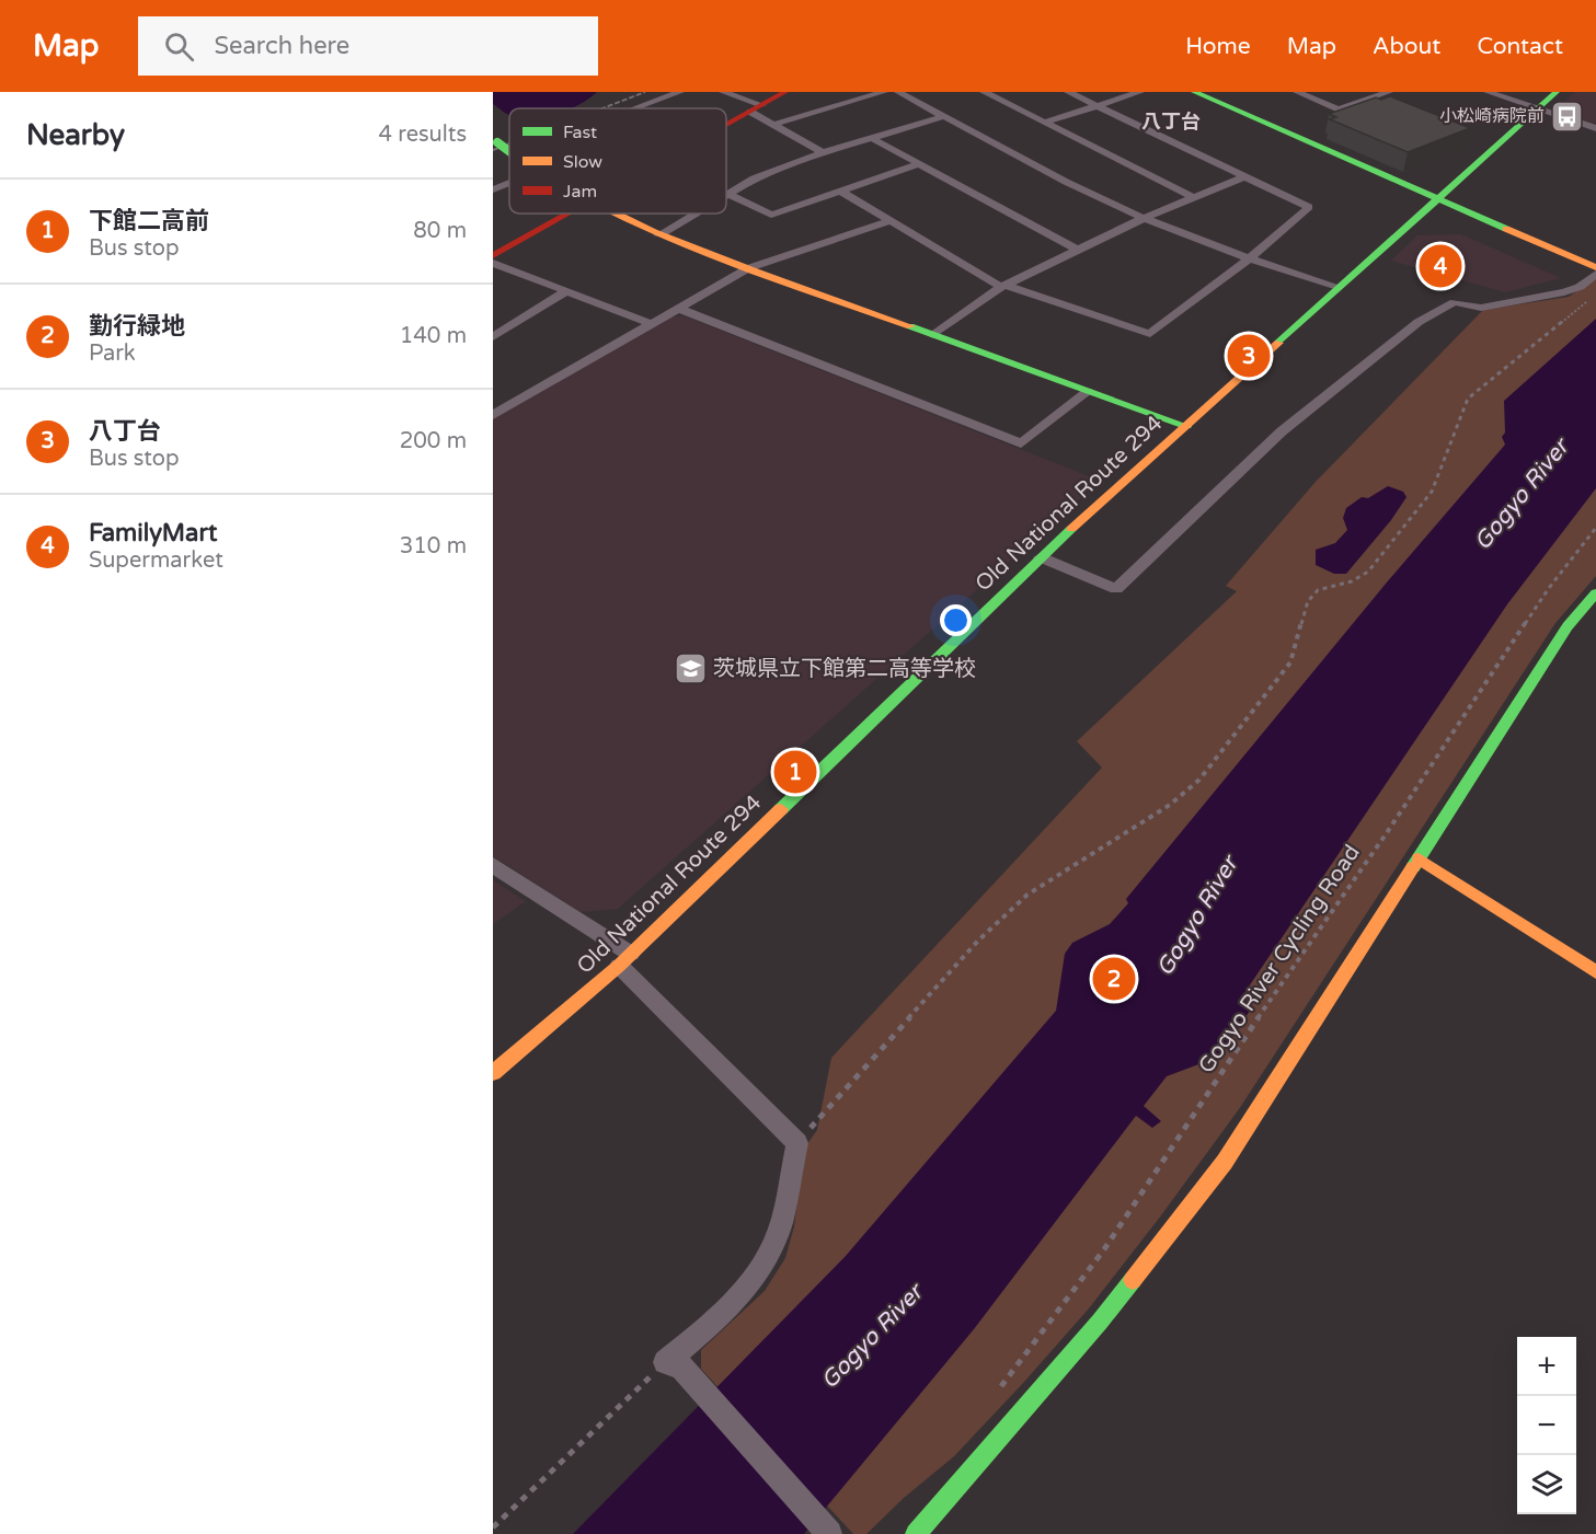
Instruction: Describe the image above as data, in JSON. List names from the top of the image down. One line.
{"streets":{"main road":["Old National Route 294"],"path":["Gogyo River Cycling Road"]},"districts":["八丁台"],"water":["Gogyo River"],"places":{"bus stop":["小松崎病院前"],"school or university":["茨城県立下館第二高等学校"]},"legend":["Fast","Slow","Jam"],"page":{"header":"Map","search":"Search here","nav":["Home","Map","About","Contact"],"heading":["Nearby","4 results"],"list":[{"mark":"1","name":"下館二高前","note":"Bus stop","value":"80 m"},{"mark":"2","name":"勤行緑地","note":"Park","value":"140 m"},{"mark":"3","name":"八丁台","note":"Bus stop","value":"200 m"},{"mark":"4","name":"FamilyMart","note":"Supermarket","value":"310 m"}],"pins":["4","3","1","2"],"map_buttons":["+","−"]}}
